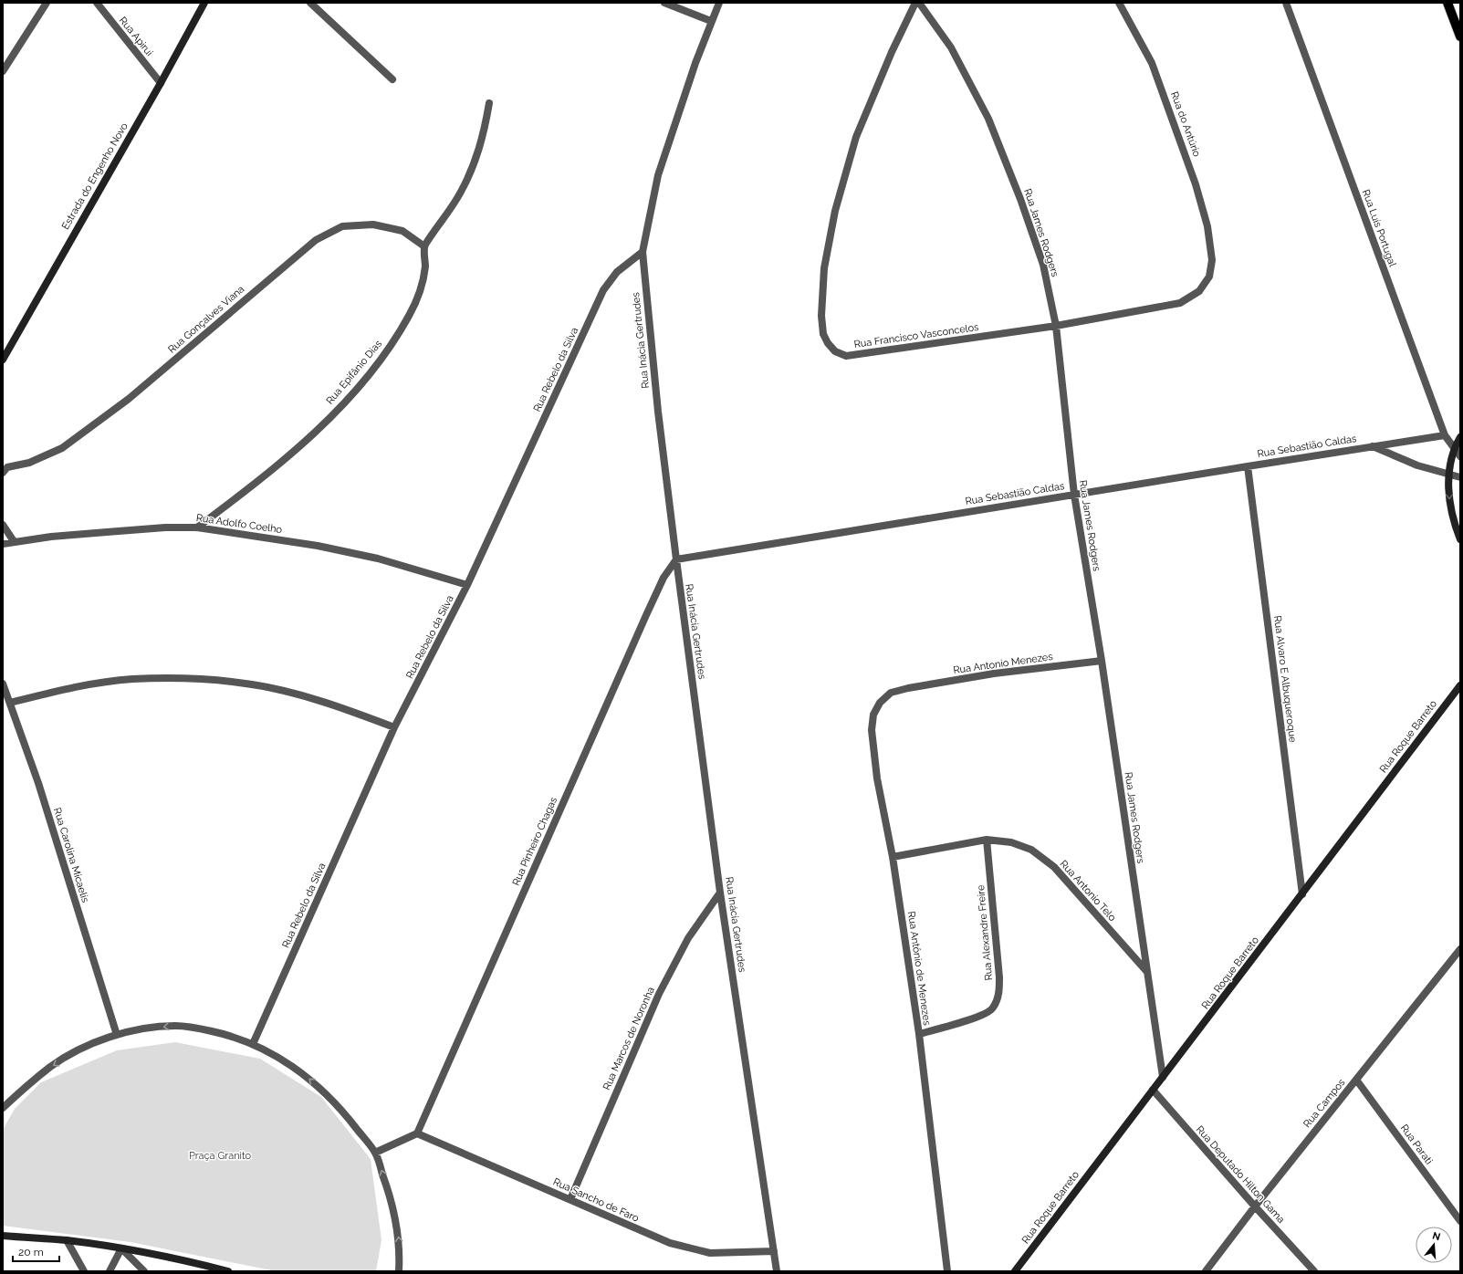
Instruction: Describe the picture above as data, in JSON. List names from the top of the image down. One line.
{"streets":{"street":["Rua Apirui","Rua do Antúrio","Estrada do Engenho Novo","Rua Luís Portugal","Rua James Rodgers","Rua Gonçalves Viana","Rua Francisco Vasconcelos","Rua Inácia Gertrudes","Rua Rebelo da Silva","Rua Epifânio Dias","Rua Sebastião Caldas","Rua Adolfo Coelho","Rua Antonio Menezes","Rua Alvaro E Albuqueroque","Rua Roque Barreto","Rua Pinheiro Chagas","Rua Carolina Micaelis","Rua Antonio Telo","Rua Alexandre Freire","Rua Antônio de Menezes","Rua Marcos de Noronha","Rua Campos","Rua Parati","Rua Deputado Hilton Gama","Rua Sancho de Faro"]},"crossings":[["Rua Apirui","Estrada do Engenho Novo"],["Rua do Antúrio","Rua Francisco Vasconcelos"],["Rua Luís Portugal","Rua Sebastião Caldas"],["Rua James Rodgers","Rua Francisco Vasconcelos"],["Rua James Rodgers","Rua Sebastião Caldas"],["Rua James Rodgers","Rua Antonio Menezes"],["Rua James Rodgers","Rua Roque Barreto"],["Rua James Rodgers","Rua Antonio Telo"],["Rua Gonçalves Viana","Rua Epifânio Dias"],["Rua Inácia Gertrudes","Rua Rebelo da Silva"],["Rua Inácia Gertrudes","Rua Sebastião Caldas"],["Rua Inácia Gertrudes","Rua Pinheiro Chagas"],["Rua Inácia Gertrudes","Rua Marcos de Noronha"],["Rua Inácia Gertrudes","Rua Sancho de Faro"],["Rua Rebelo da Silva","Rua Adolfo Coelho"],["Rua Epifânio Dias","Rua Adolfo Coelho"],["Rua Sebastião Caldas","Rua Alvaro E Albuqueroque"],["Rua Sebastião Caldas","Rua Pinheiro Chagas"],["Rua Antonio Menezes","Rua Antônio de Menezes"],["Rua Alvaro E Albuqueroque","Rua Roque Barreto"],["Rua Roque Barreto","Rua Deputado Hilton Gama"],["Rua Pinheiro Chagas","Rua Sancho de Faro"],["Rua Antonio Telo","Rua Alexandre Freire"],["Rua Antonio Telo","Rua Antônio de Menezes"],["Rua Alexandre Freire","Rua Antônio de Menezes"],["Rua Marcos de Noronha","Rua Sancho de Faro"],["Rua Campos","Rua Parati"],["Rua Campos","Rua Deputado Hilton Gama"]],"parks":["Praça Granito"],"scale_bar":"20 m","north":"top"}
